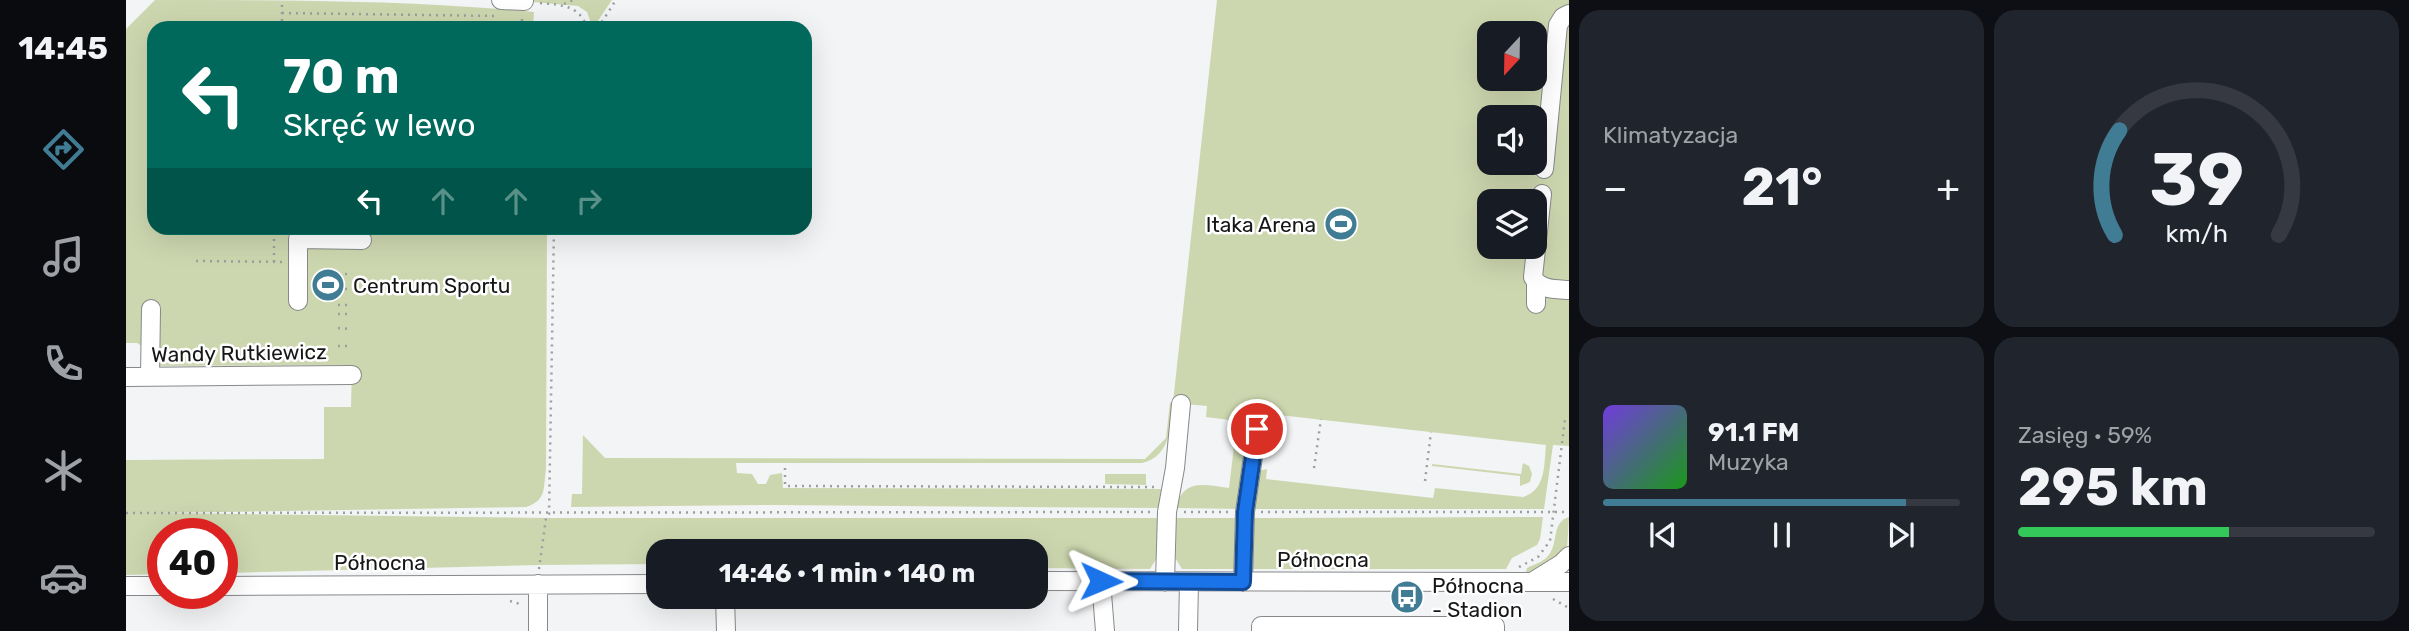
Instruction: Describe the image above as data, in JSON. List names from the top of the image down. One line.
{"streets":{"street":["Wandy Rutkiewicz","Północna"]},"places":{"sports":["Itaka Arena","Centrum Sportu"],"bus stop":["Północna - Stadion"]},"north":"bottom","page":{"tabs":"14:45","tile":["Klimatyzacja",["Zasięg · 59%","295 km"]],"turn":["70 m","Skręć w lewo"],"heat":["−","21°","+"],"song":["91.1 FM","Muzyka"],"limit":"40","trip":"14:46 · 1 min · 140 m","gauge":["39","km/h"]}}
